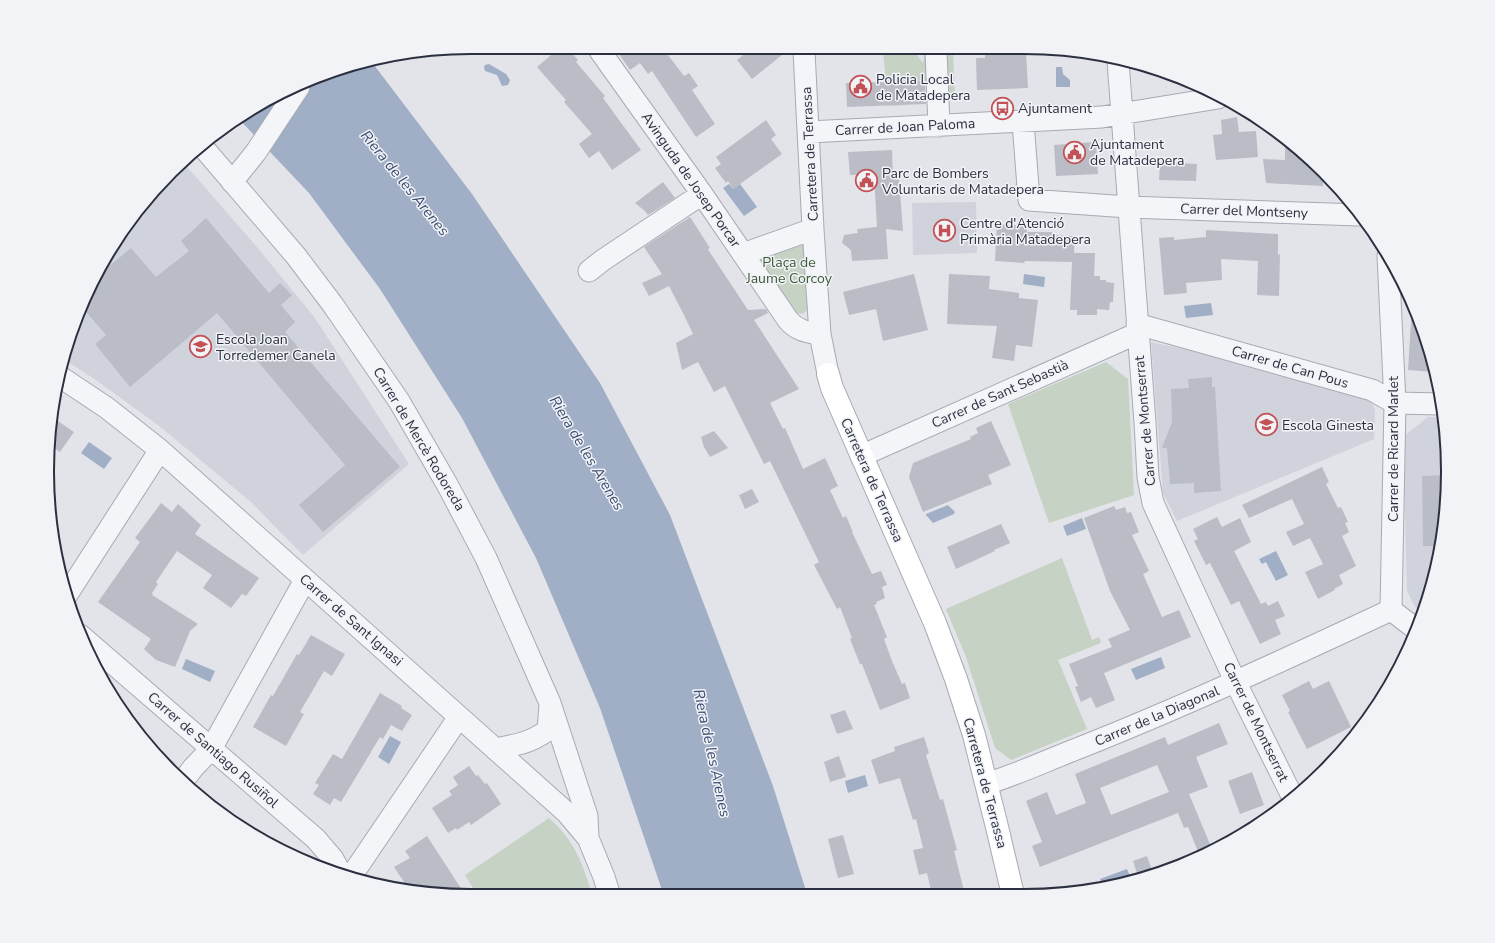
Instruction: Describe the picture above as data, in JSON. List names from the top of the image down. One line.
{"streets":{"street":["Carrer de Joan Paloma","Carretera de Terrassa","Avinguda de Josep Porcar","Carrer del Montseny","Carrer de Can Pous","Carrer de Sant Sebastià","Carrer de Montserrat","Carrer de Mercè Rodoreda","Carrer de Ricard Marlet","Carrer de Sant Ignasi","Carrer de la Diagonal","Carrer de Santiago Rusiñol"]},"crossings":[["Carrer de Joan Paloma","Carretera de Terrassa"],["Carrer de Joan Paloma","Carrer del Montseny"],["Carrer de Joan Paloma","Carrer de Montserrat"],["Carretera de Terrassa","Avinguda de Josep Porcar"],["Carretera de Terrassa","Carrer de Sant Sebastià"],["Carretera de Terrassa","Carrer de la Diagonal"],["Carrer del Montseny","Carrer de Montserrat"],["Carrer de Can Pous","Carrer de Sant Sebastià"],["Carrer de Can Pous","Carrer de Montserrat"],["Carrer de Can Pous","Carrer de Ricard Marlet"],["Carrer de Sant Sebastià","Carrer de Montserrat"],["Carrer de Montserrat","Carrer de la Diagonal"],["Carrer de Mercè Rodoreda","Carrer de Sant Ignasi"],["Carrer de Ricard Marlet","Carrer de la Diagonal"]],"water":["Riera de les Arenes"],"parks":["Plaça de Jaume Corcoy"],"places":{"public building":["Policia Local de Matadepera","Ajuntament de Matadepera","Parc de Bombers Voluntaris de Matadepera"],"bus stop":["Ajuntament"],"hospital":["Centre d'Atenció Primària Matadepera"],"school or university":["Escola Joan Torredemer Canela","Escola Ginesta"]}}
